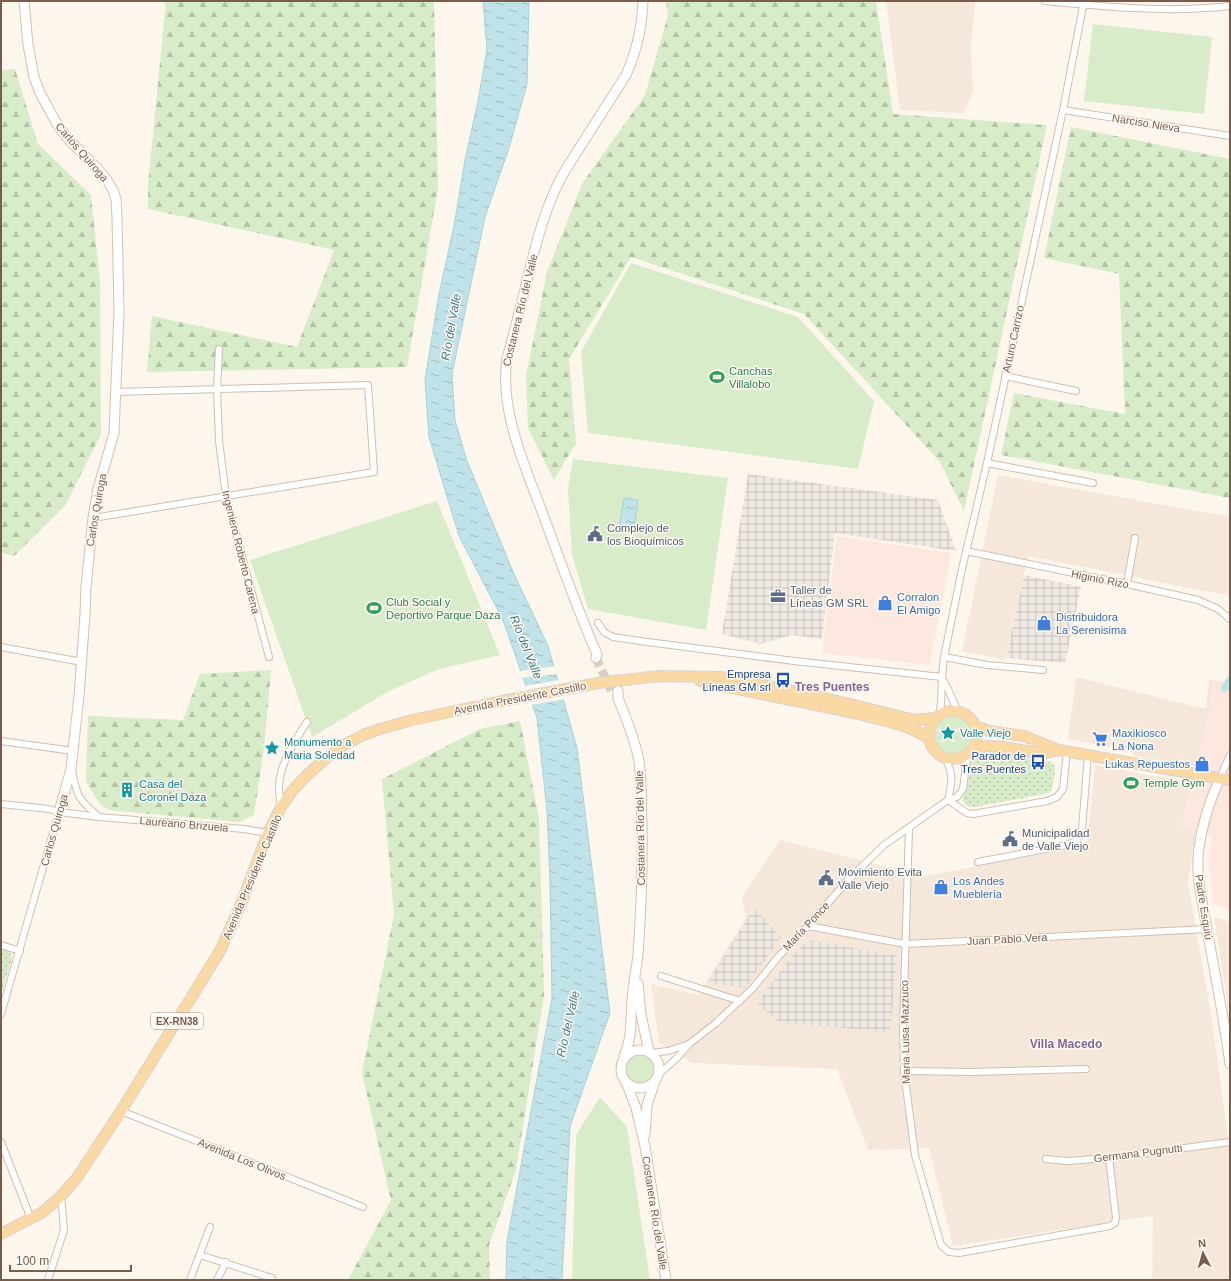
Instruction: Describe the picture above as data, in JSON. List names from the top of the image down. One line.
{"streets":{"main road":["Carlos Quiroga","Costanera Río del Valle","Avenida Presidente Castillo","Padre Esquiú","EX-RN38"],"street":["Narciso Nieva","Arturo Carrizo","Ingeniero Roberto Carena","Higinio Rizo","Laureano Brizuela","María Ponce","Juan Pablo Vera","Maria Luisa Mazzuco","Germana Pugnutti","Avenida Los Olivos"]},"crossings":[["Narciso Nieva","Arturo Carrizo"],["Carlos Quiroga","Laureano Brizuela"],["Costanera Río del Valle","María Ponce"],["Arturo Carrizo","Higinio Rizo"],["Arturo Carrizo","Avenida Presidente Castillo"],["Arturo Carrizo","María Ponce"],["Arturo Carrizo","EX-RN38"],["Avenida Presidente Castillo","Laureano Brizuela"],["Avenida Presidente Castillo","María Ponce"],["Avenida Presidente Castillo","EX-RN38"],["Avenida Presidente Castillo","Avenida Los Olivos"],["Padre Esquiú","Juan Pablo Vera"],["María Ponce","Juan Pablo Vera"],["María Ponce","EX-RN38"],["María Ponce","Maria Luisa Mazzuco"],["Juan Pablo Vera","Maria Luisa Mazzuco"],["Maria Luisa Mazzuco","Germana Pugnutti"]],"districts":["Tres Puentes","Villa Macedo"],"water":["Río del Valle"],"places":{"sports":["Canchas Villalobo","Club Social y Deportivo Parque Daza","Temple Gym"],"public building":["Complejo de los Bioquímicos","Municipalidad de Valle Viejo","Movimiento Evita Valle Viejo"],"office":["Taller de Líneas GM SRL"],"shop":["Corralon El Amigo","Distribuidora La Serenisima","Lukas Repuestos","Los Andes Mueblería"],"bus stop":["Empresa Líneas GM srl","Parador de Tres Puentes"],"place":["Valle Viejo","Monumento a Maria Soledad"],"supermarket":["Maxikiosco La Nona"],"building":["Casa del Coronel Daza"]},"scale_bar":"100 m","north":"top"}
